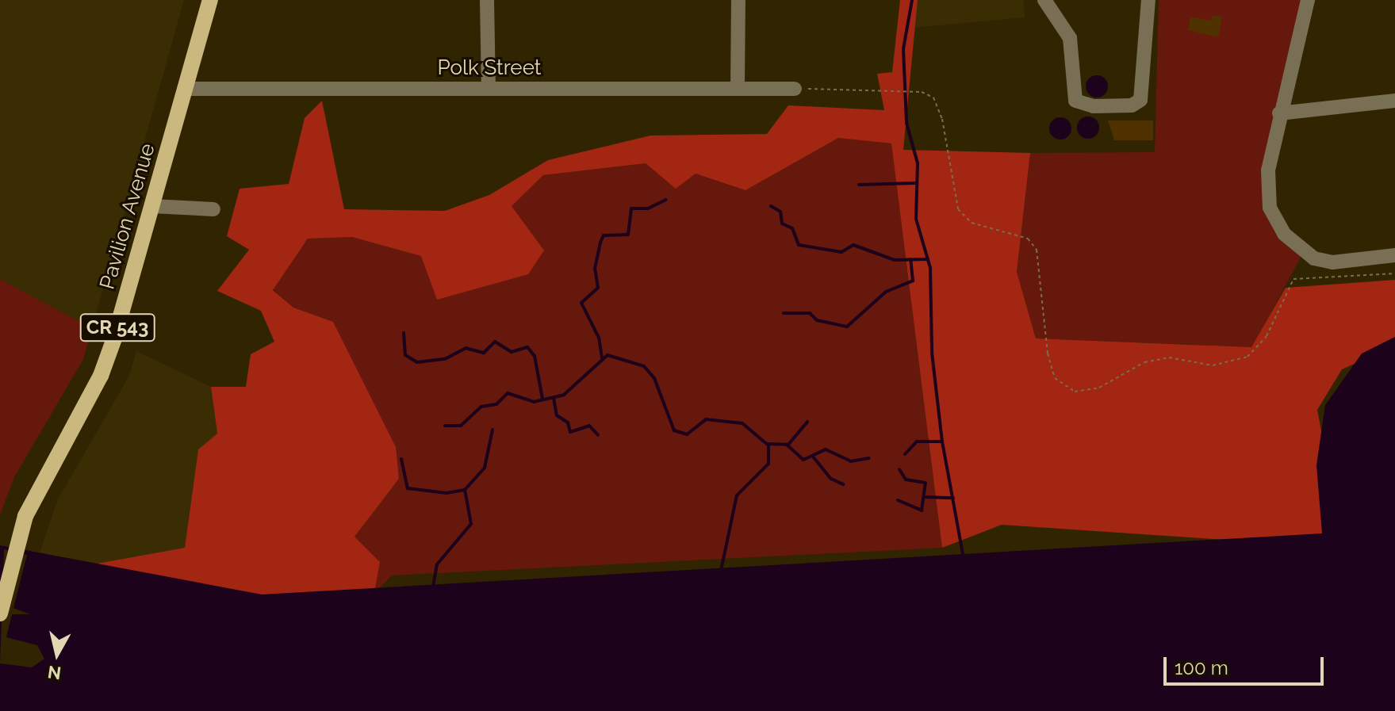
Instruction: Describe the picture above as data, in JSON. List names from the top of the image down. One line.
{"streets":{"main road":["Pavilion Avenue","CR 543"],"street":["Polk Street"]},"crossings":[["Polk Street","Pavilion Avenue"]],"scale_bar":"100 m","north":"bottom"}
